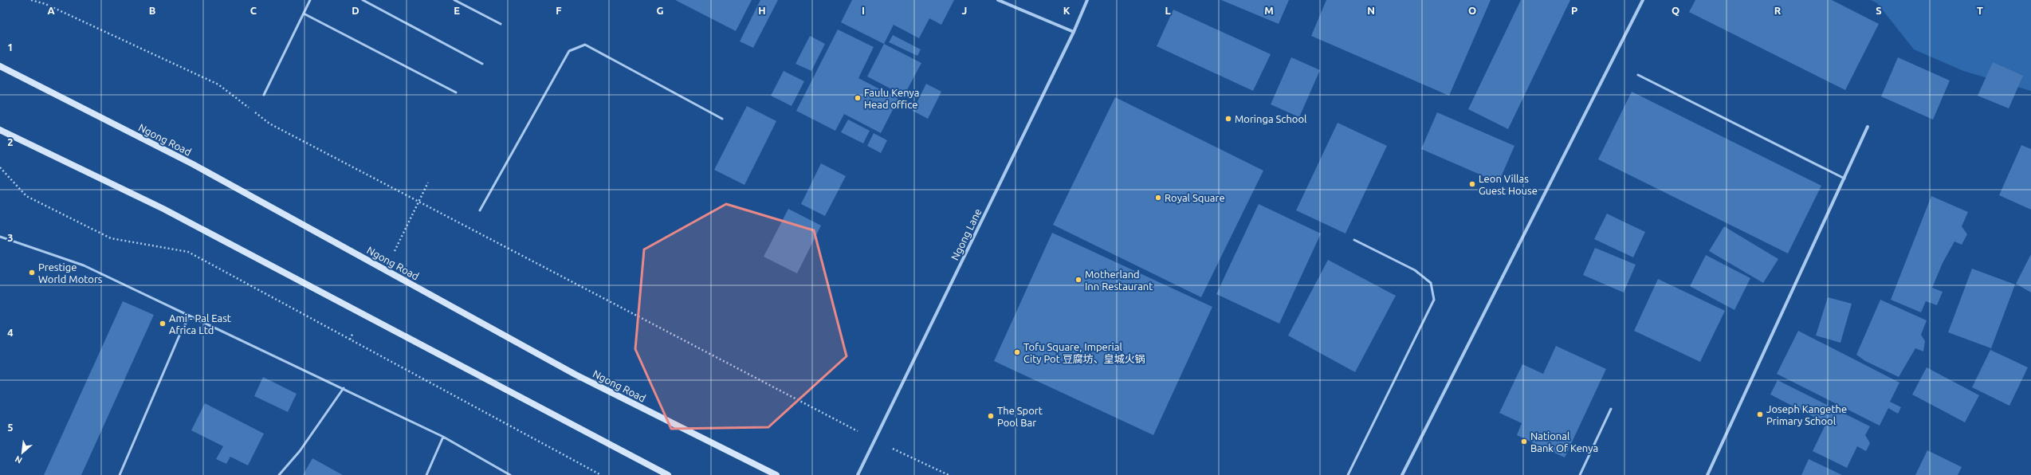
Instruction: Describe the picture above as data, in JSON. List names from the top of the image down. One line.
{"streets":{"main road":["Ngong Road"],"street":["Ngong Lane"]},"places":["Faulu Kenya Head office","Moringa School","Leon Villas Guest House","Royal Square","Prestige World Motors","Motherland Inn Restaurant","Ami - Pal East Africa Ltd","Tofu Square, Imperial City Pot 豆腐坊、皇城火锅","Joseph Kangethe Primary School","The Sport Pool Bar","National Bank Of Kenya"],"north":"bottom left","grid":{"columns":["A","B","C","D","E","F","G","H","I","J","K","L","M","N","O","P","Q","R","S","T"],"rows":["1","2","3","4","5"]}}
